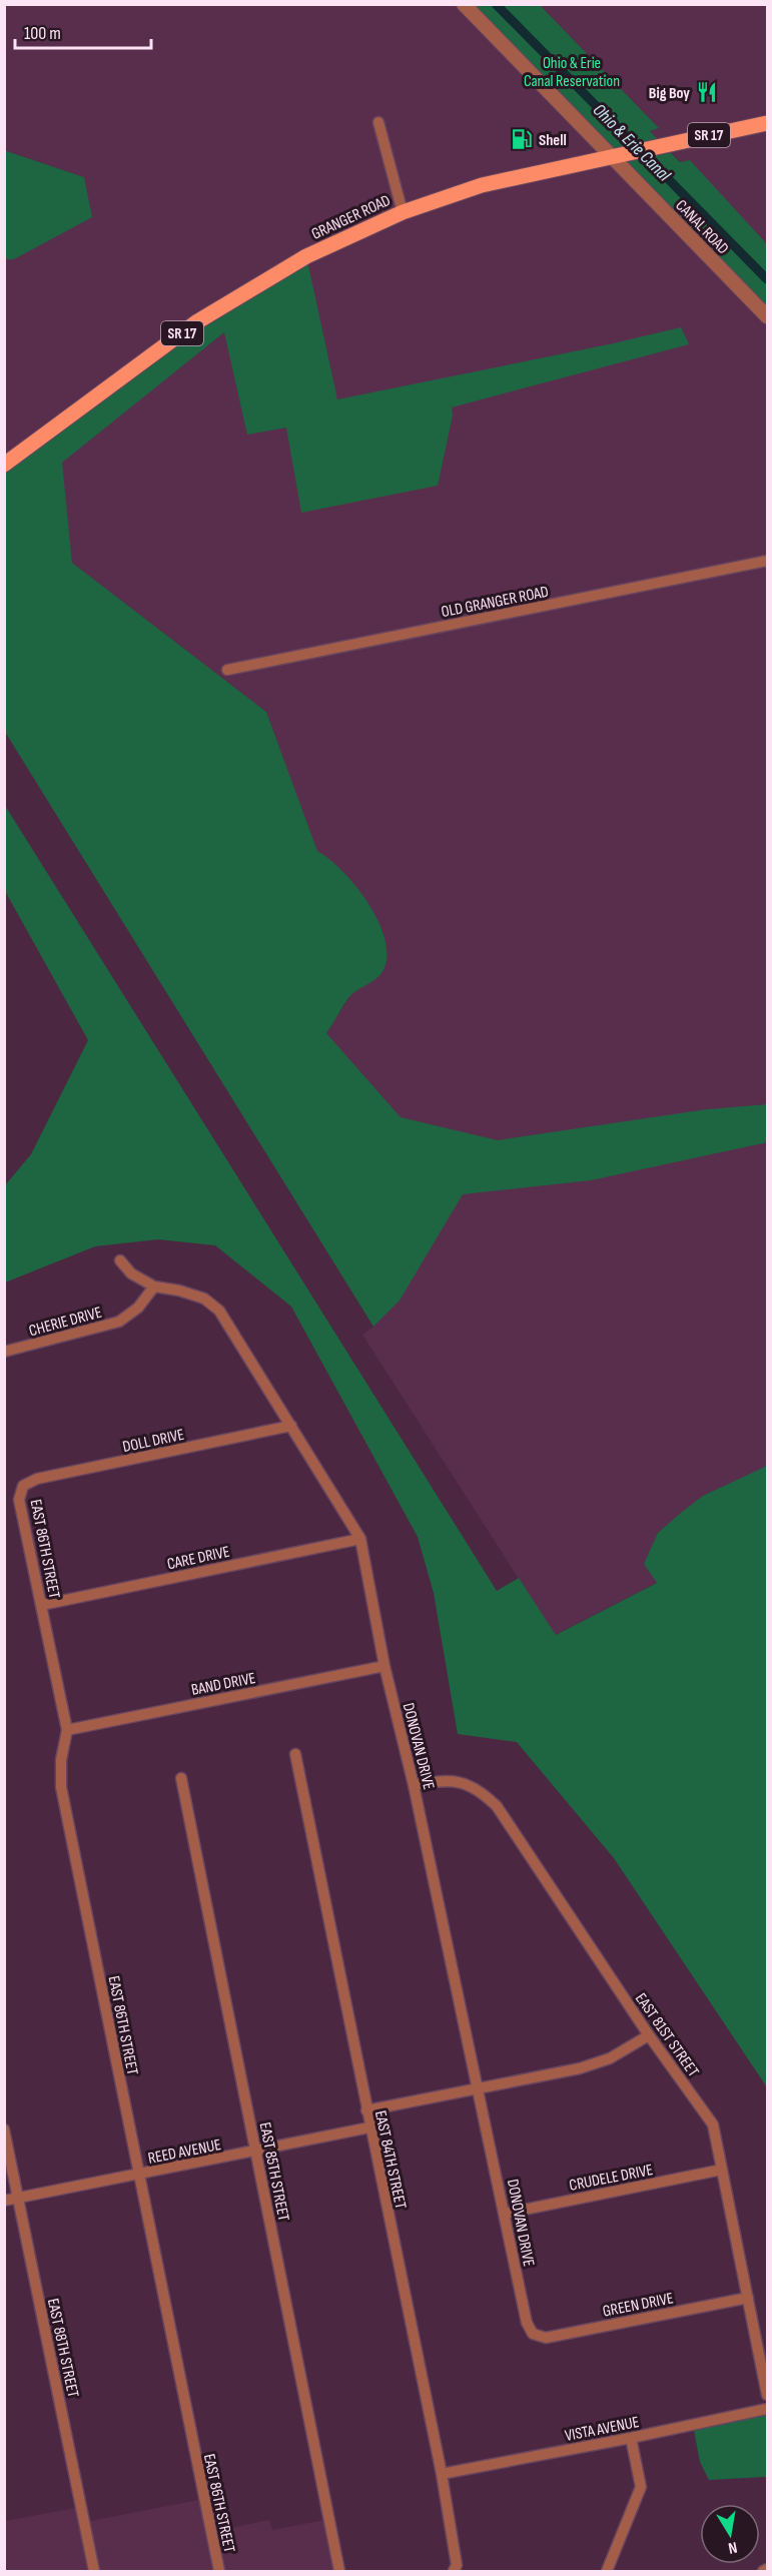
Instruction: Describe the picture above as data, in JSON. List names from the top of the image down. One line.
{"streets":{"main road":["SR 17","GRANGER ROAD"],"street":["CANAL ROAD","OLD GRANGER ROAD","CHERIE DRIVE","DOLL DRIVE","EAST 86TH STREET","CARE DRIVE","BAND DRIVE","DONOVAN DRIVE","EAST 81ST STREET","REED AVENUE","EAST 84TH STREET","EAST 85TH STREET","CRUDELE DRIVE","GREEN DRIVE","EAST 88TH STREET","VISTA AVENUE"]},"crossings":[["GRANGER ROAD","CANAL ROAD"],["CHERIE DRIVE","DONOVAN DRIVE"],["DOLL DRIVE","EAST 86TH STREET"],["DOLL DRIVE","DONOVAN DRIVE"],["EAST 86TH STREET","CARE DRIVE"],["EAST 86TH STREET","BAND DRIVE"],["EAST 86TH STREET","REED AVENUE"],["CARE DRIVE","DONOVAN DRIVE"],["BAND DRIVE","DONOVAN DRIVE"],["DONOVAN DRIVE","EAST 81ST STREET"],["DONOVAN DRIVE","CRUDELE DRIVE"],["DONOVAN DRIVE","GREEN DRIVE"],["EAST 81ST STREET","CRUDELE DRIVE"],["EAST 81ST STREET","GREEN DRIVE"],["REED AVENUE","EAST 84TH STREET"],["REED AVENUE","EAST 85TH STREET"],["REED AVENUE","EAST 88TH STREET"],["EAST 84TH STREET","VISTA AVENUE"]],"water":["Ohio & Erie Canal"],"parks":["Ohio & Erie Canal Reservation"],"places":{"restaurant":["Big Boy"],"fuel station":["Shell"]},"scale_bar":"100 m","north":"bottom"}
